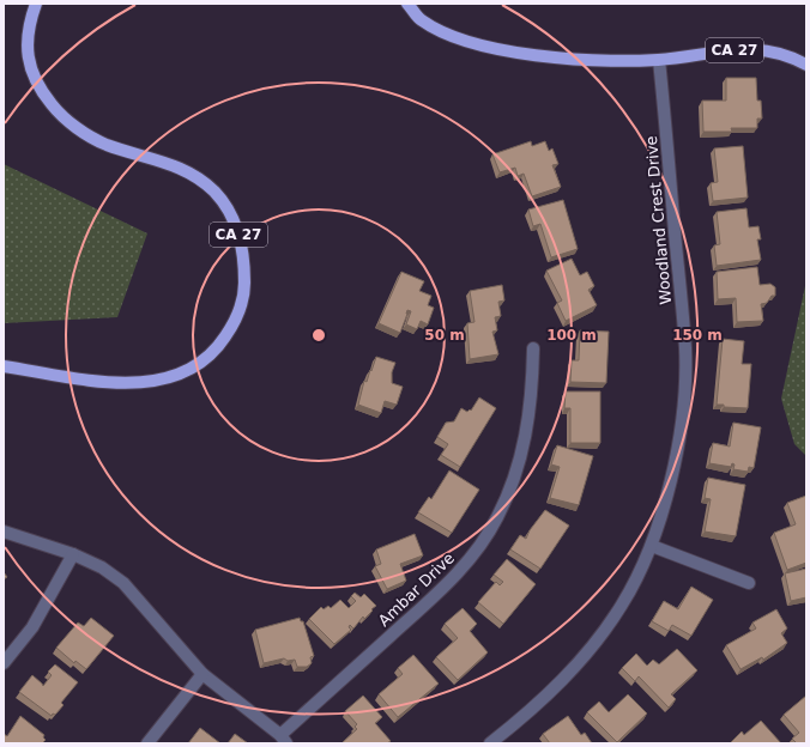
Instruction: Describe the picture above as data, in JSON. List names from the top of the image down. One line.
{"streets":{"main road":["CA 27"],"street":["Woodland Crest Drive","Ambar Drive"]},"crossings":[["CA 27","Woodland Crest Drive"]],"rings":["50 m","100 m","150 m"]}
